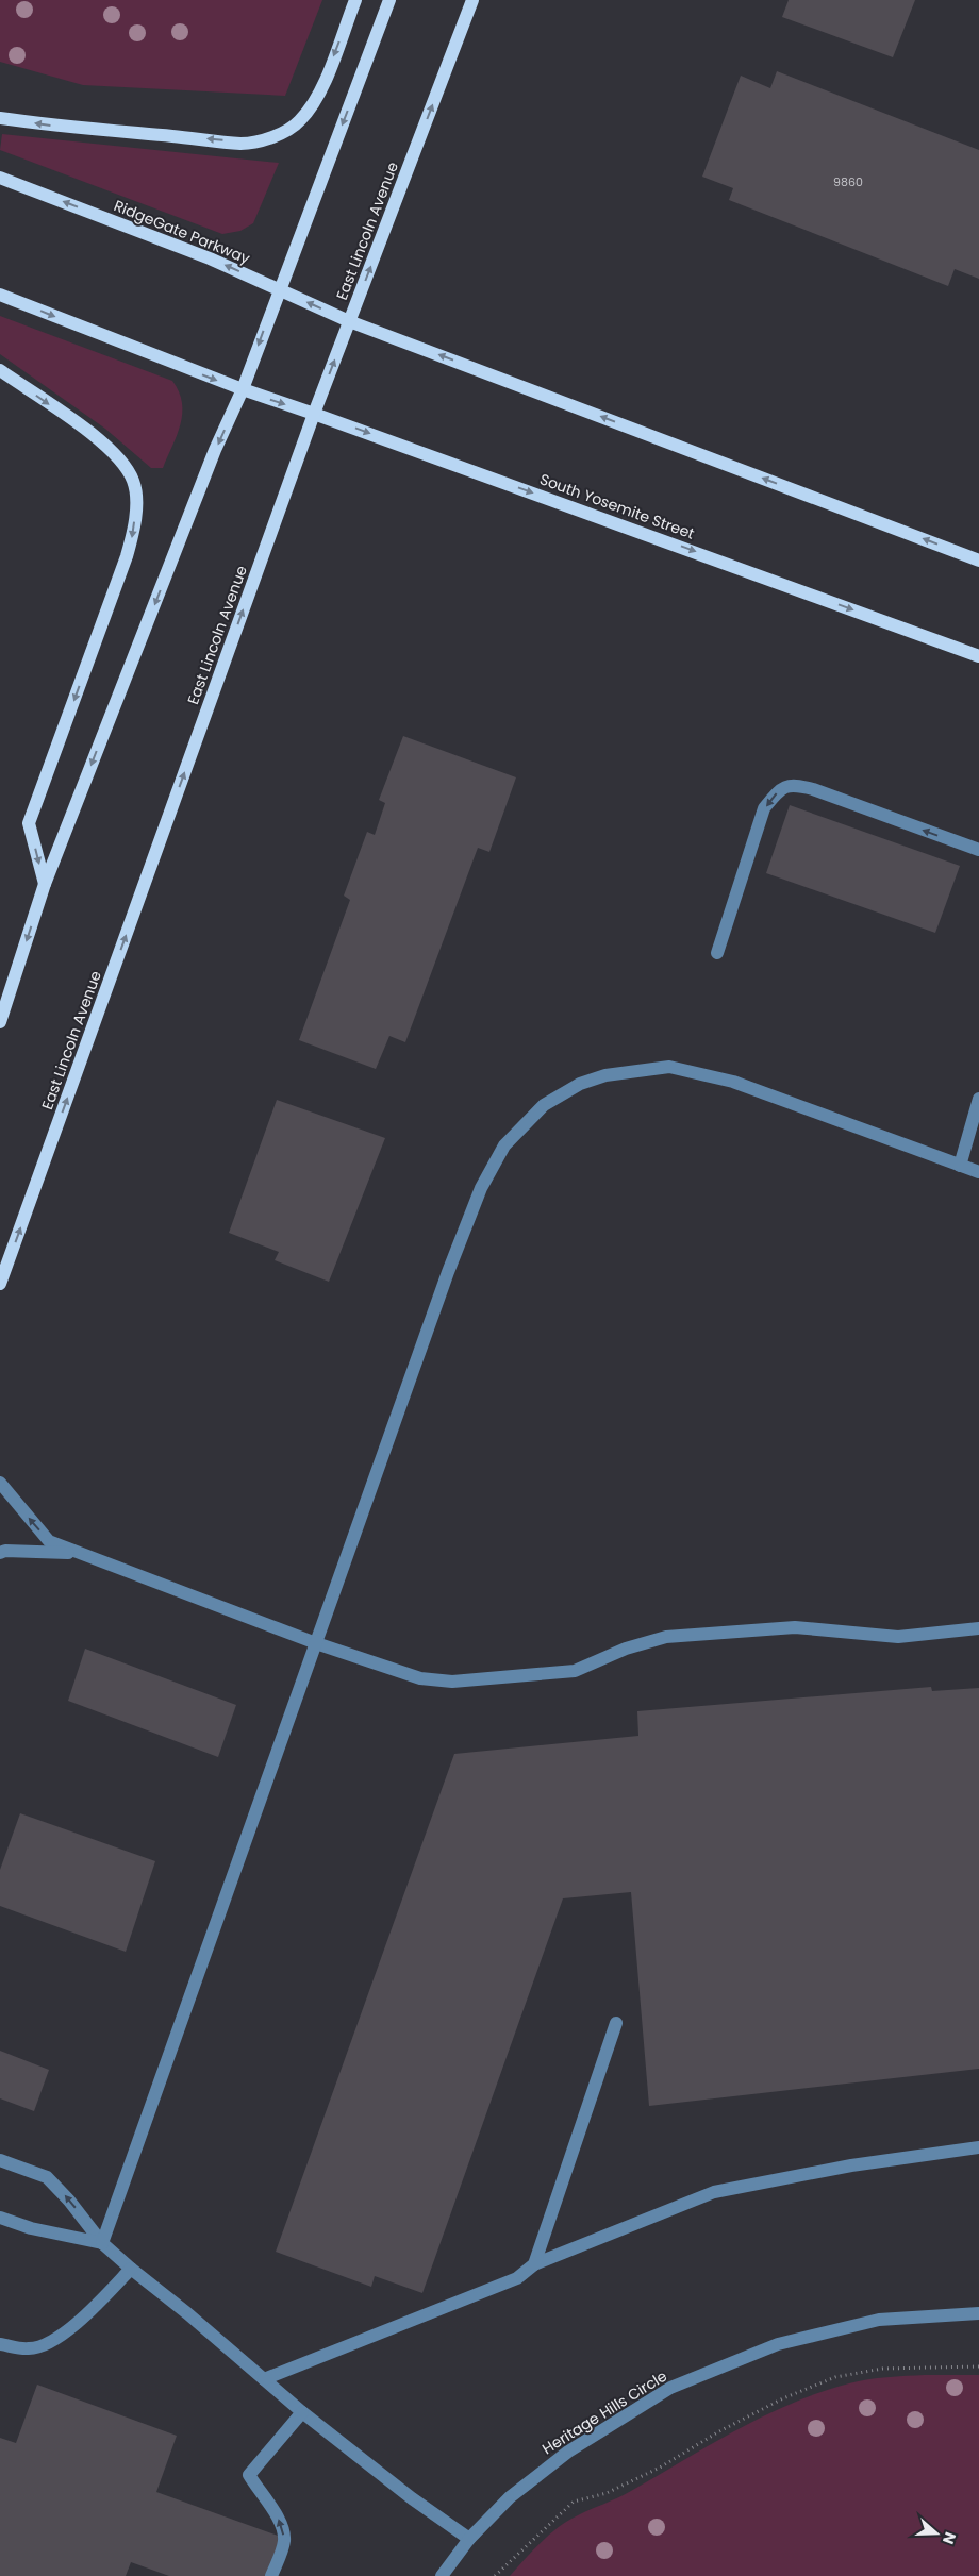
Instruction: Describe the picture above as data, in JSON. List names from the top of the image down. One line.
{"streets":{"main road":["East Lincoln Avenue","RidgeGate Parkway","South Yosemite Street"],"street":["Heritage Hills Circle"]},"crossings":[["East Lincoln Avenue","RidgeGate Parkway"],["East Lincoln Avenue","South Yosemite Street"]],"house_numbers":["9860"],"north":"right"}
